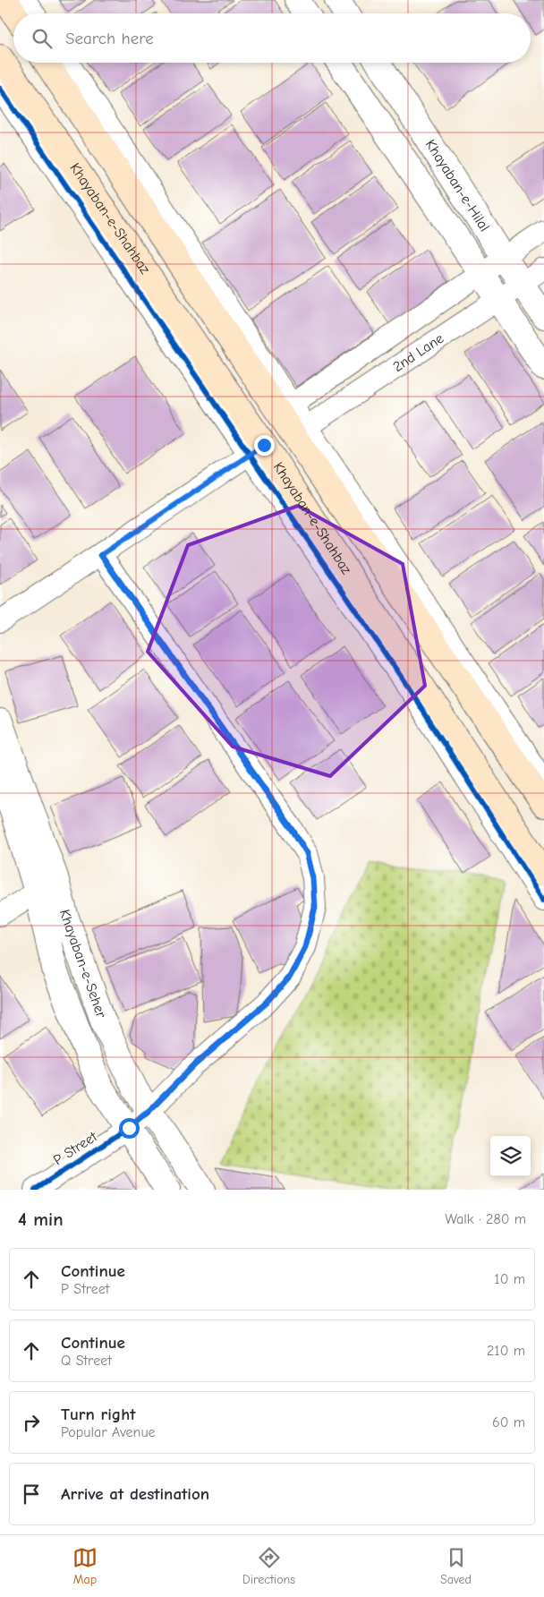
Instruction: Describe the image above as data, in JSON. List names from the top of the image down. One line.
{"streets":{"main road":["Khayaban-e-Shahbaz"],"street":["Khayaban-e-Hilal","2nd Lane","Khayaban-e-Seher","P Street"]},"crossings":[["Khayaban-e-Hilal","2nd Lane"],["Khayaban-e-Shahbaz","2nd Lane"],["Khayaban-e-Seher","P Street"]],"page":{"search":"Search here","heading":["4 min","Walk · 280 m"],"list":[["Continue","P Street","10 m"],["Continue","Q Street","210 m"],["Turn right","Popular Avenue","60 m"],"Arrive at destination"],"nav":["Map","Directions","Saved"]}}
